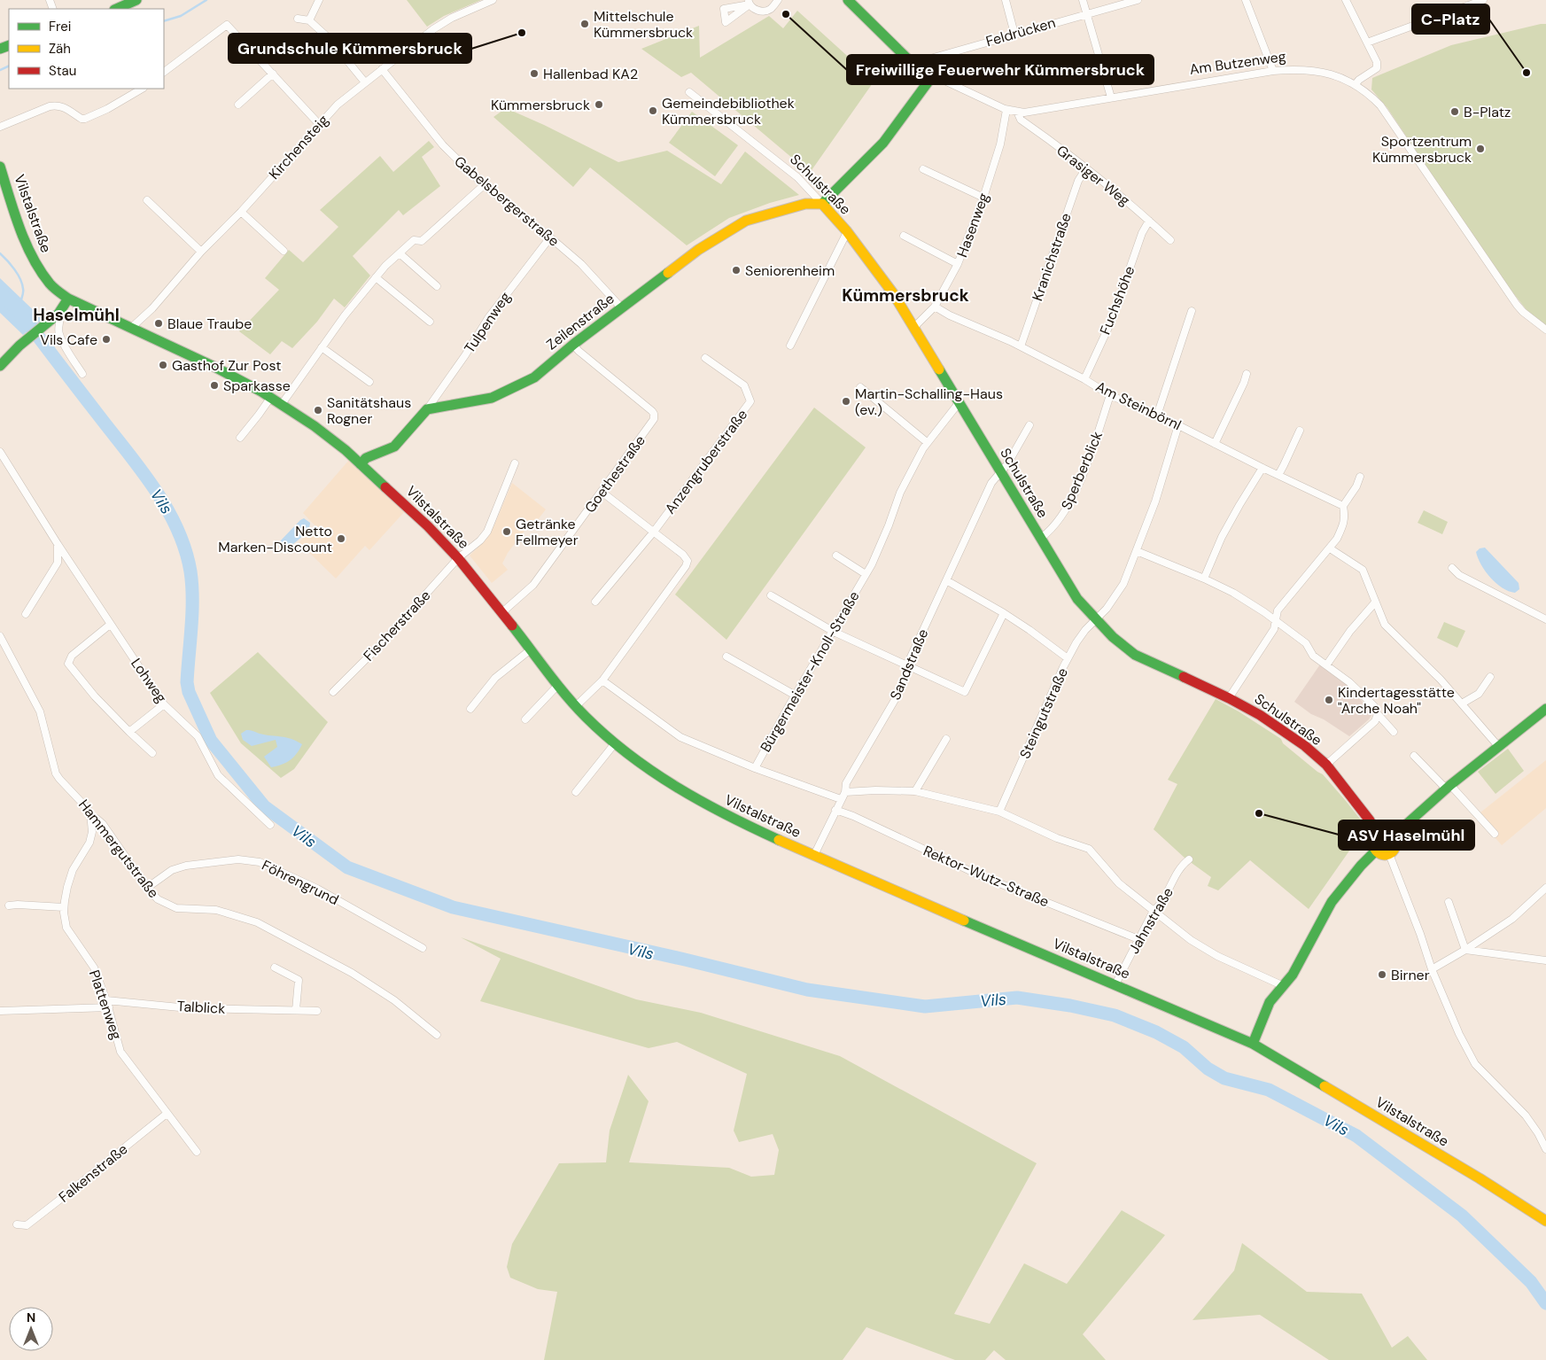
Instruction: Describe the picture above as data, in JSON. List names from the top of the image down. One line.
{"streets":{"street":["Feldrücken","Am Butzenweg","Kirchensteig","Grasiger Weg","Schulstraße","Gabelsbergerstraße","Vilstalstraße","Hasenweg","Kranichstraße","Fuchshöhe","Zeilenstraße","Tulpenweg","Am Steinbörnl","Anzengruberstraße","Sperberblick","Goethestraße","Fischerstraße","Sandstraße","Bürgermeister-Knoll-Straße","Lohweg","Steingutstraße","Hammergutstraße","Rektor-Wutz-Straße","Föhrengrund","Jahnstraße","Plattenweg","Talblick","Falkenstraße"]},"crossings":[["Feldrücken","Am Butzenweg"],["Am Butzenweg","Grasiger Weg"],["Am Butzenweg","Hasenweg"],["Kirchensteig","Gabelsbergerstraße"],["Kirchensteig","Vilstalstraße"],["Grasiger Weg","Kranichstraße"],["Grasiger Weg","Fuchshöhe"],["Schulstraße","Hasenweg"],["Schulstraße","Zeilenstraße"],["Schulstraße","Sperberblick"],["Schulstraße","Sandstraße"],["Schulstraße","Bürgermeister-Knoll-Straße"],["Schulstraße","Steingutstraße"],["Gabelsbergerstraße","Zeilenstraße"],["Gabelsbergerstraße","Tulpenweg"],["Vilstalstraße","Goethestraße"],["Vilstalstraße","Fischerstraße"],["Vilstalstraße","Sandstraße"],["Vilstalstraße","Jahnstraße"],["Hasenweg","Am Steinbörnl"],["Kranichstraße","Am Steinbörnl"],["Fuchshöhe","Am Steinbörnl"],["Zeilenstraße","Tulpenweg"],["Zeilenstraße","Goethestraße"],["Am Steinbörnl","Sperberblick"],["Am Steinbörnl","Steingutstraße"],["Sandstraße","Rektor-Wutz-Straße"],["Hammergutstraße","Föhrengrund"],["Hammergutstraße","Plattenweg"],["Rektor-Wutz-Straße","Jahnstraße"],["Plattenweg","Talblick"],["Plattenweg","Falkenstraße"]],"districts":["Kümmersbruck","Haselmühl"],"water":["Vils"],"places":["Freiwillige Feuerwehr Kümmersbruck","Mittelschule Kümmersbruck","Grundschule Kümmersbruck","C-Platz","Hallenbad KA2","Kümmersbruck","Gemeindebibliothek Kümmersbruck","B-Platz","Sportzentrum Kümmersbruck","Seniorenheim","Blaue Traube","Vils Cafe","Gasthof Zur Post","Sparkasse","Martin-Schalling-Haus (ev.)","Sanitätshaus Rogner","Getränke Fellmeyer","Netto Marken-Discount","Kindertagesstätte \"Arche Noah\"","ASV Haselmühl","Birner"],"legend":["Frei","Zäh","Stau"],"north":"top"}
